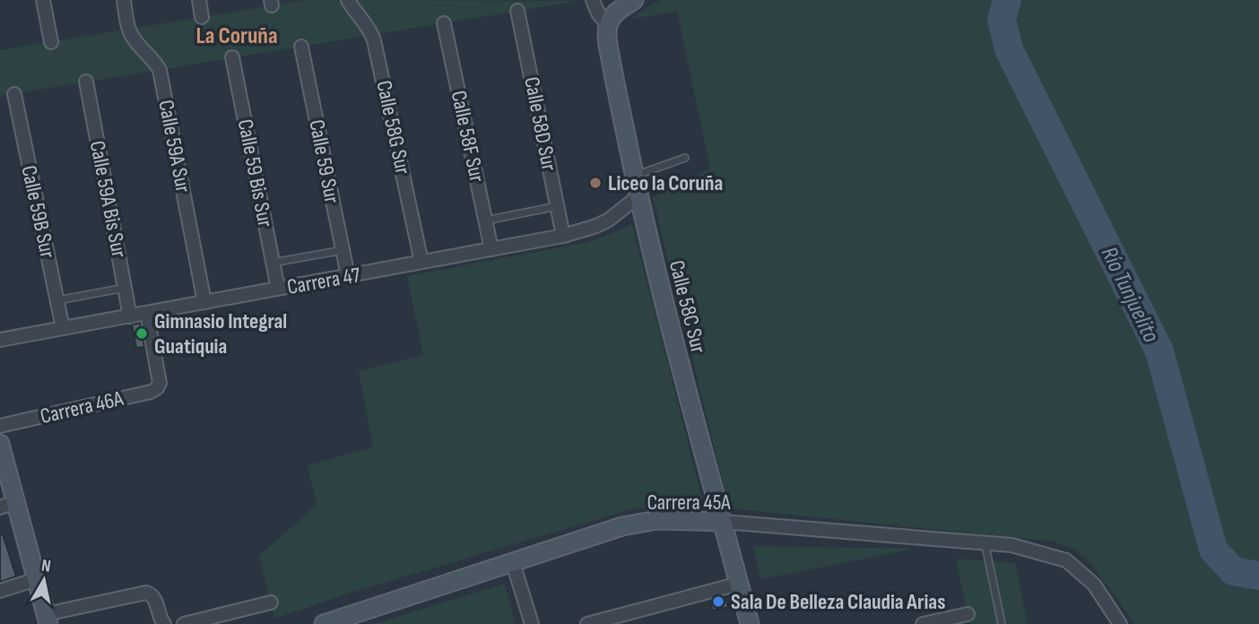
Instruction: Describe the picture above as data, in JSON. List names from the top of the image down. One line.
{"streets":{"street":["Calle 58D Sur","Calle 58G Sur","Calle 58F Sur","Calle 59A Sur","Calle 59 Sur","Calle 59 Bis Sur","Calle 59A Bis Sur","Calle 59B Sur","Carrera 47","Calle 58C Sur","Carrera 46A","Carrera 45A"]},"crossings":[["Calle 58D Sur","Carrera 47"],["Calle 58G Sur","Carrera 47"],["Calle 58F Sur","Carrera 47"],["Calle 59A Sur","Carrera 47"],["Calle 59 Sur","Carrera 47"],["Calle 59 Bis Sur","Carrera 47"],["Calle 59A Bis Sur","Carrera 47"],["Calle 59B Sur","Carrera 47"],["Carrera 47","Calle 58C Sur"],["Carrera 47","Carrera 46A"],["Calle 58C Sur","Carrera 45A"]],"districts":["La Coruña"],"water":["Río Tunjuelito"],"places":["Liceo la Coruña","Gimnasio Integral Guatiquia","Sala De Belleza Claudia Arias"],"north":"top"}
